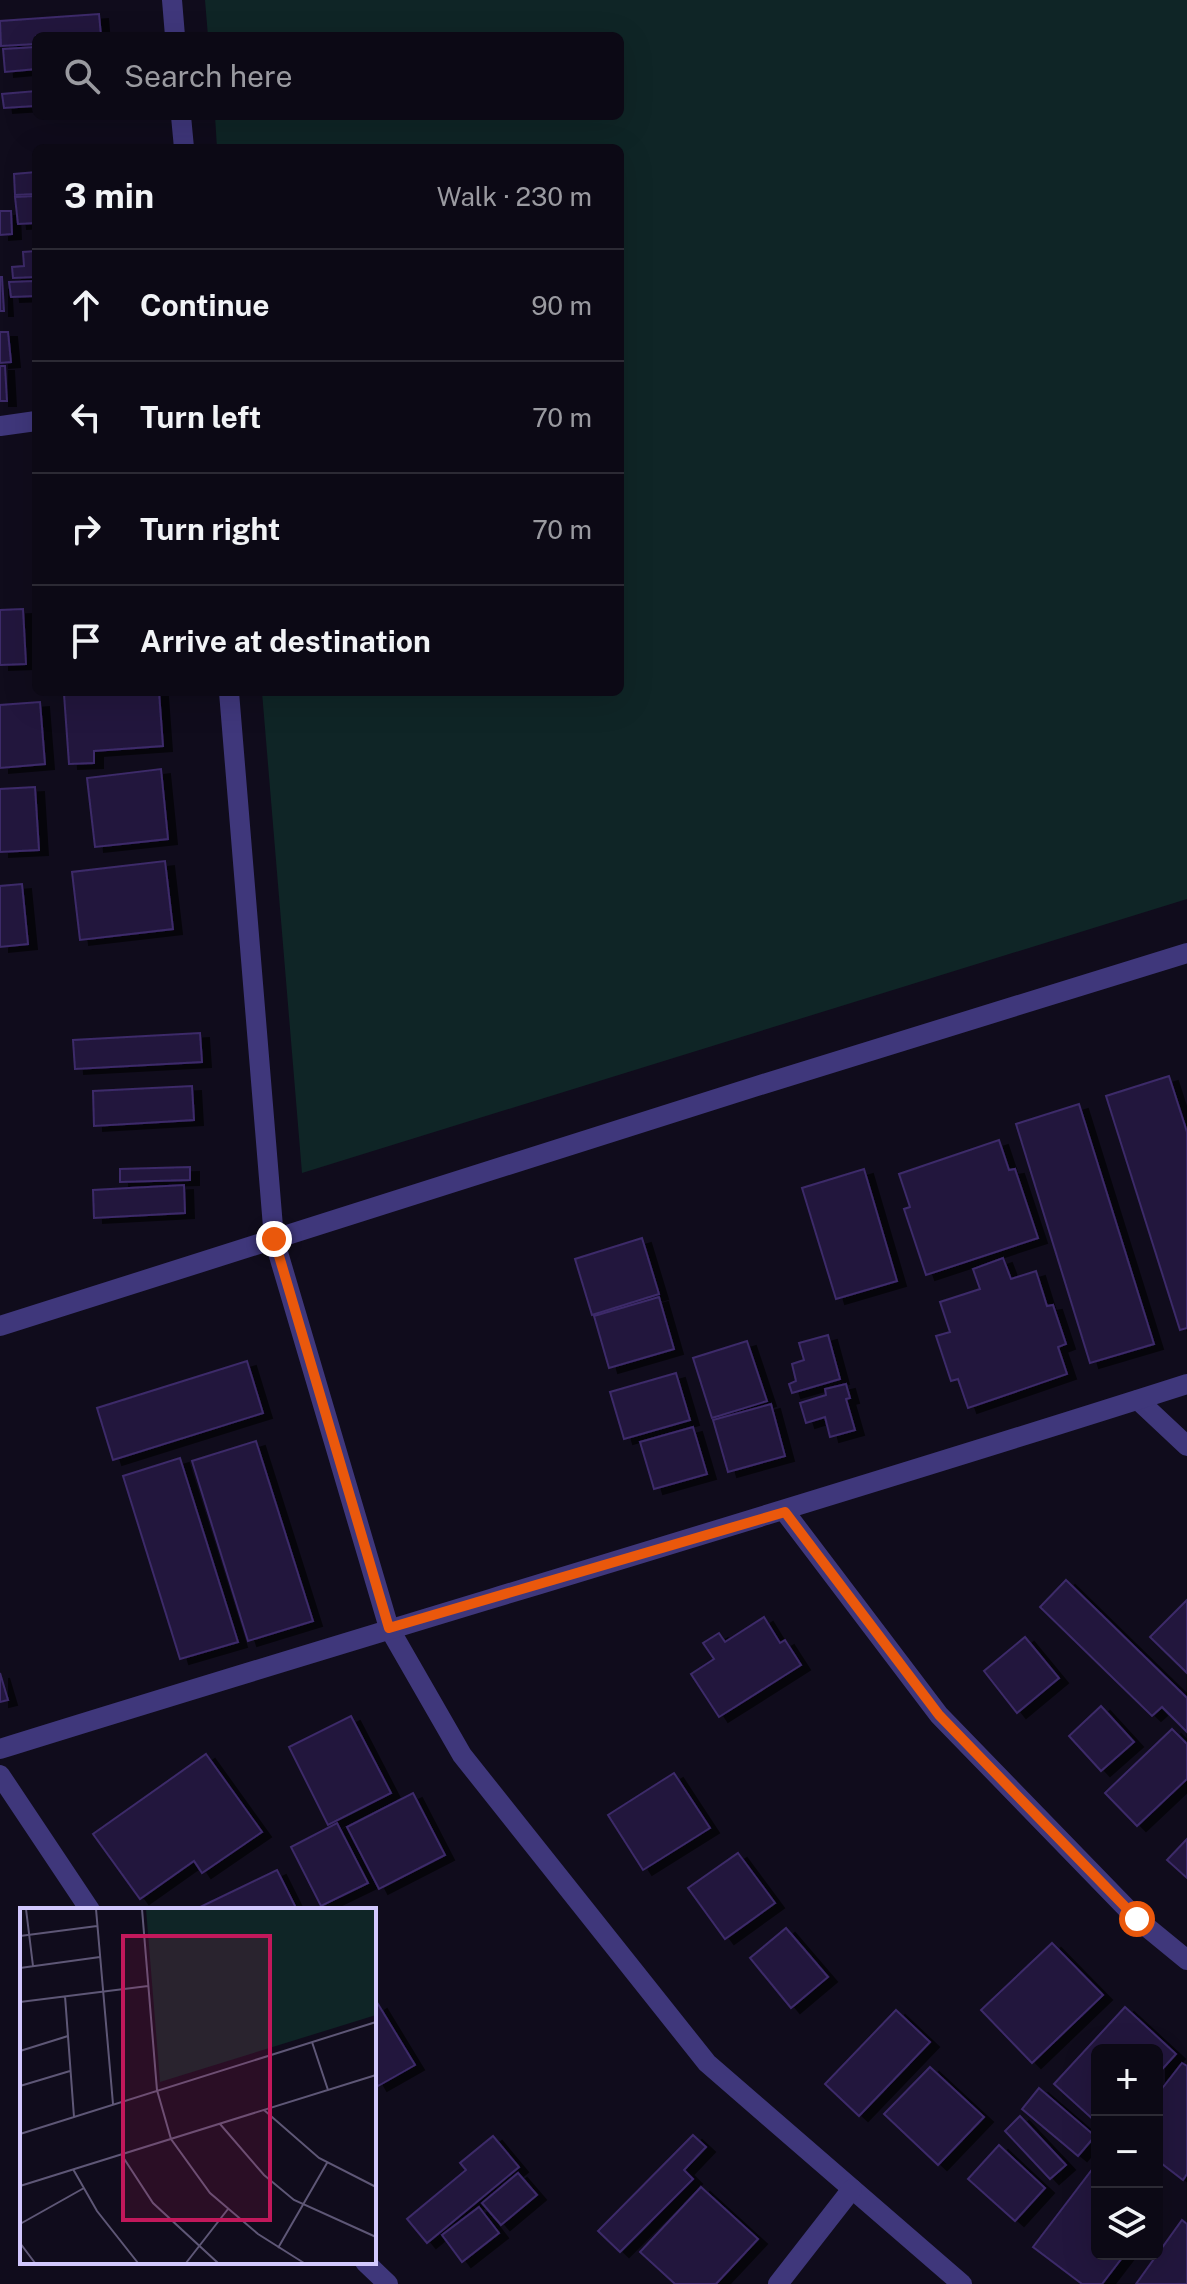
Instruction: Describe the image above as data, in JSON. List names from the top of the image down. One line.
{"page":{"search":"Search here","heading":["3 min","Walk · 230 m"],"list":[["Continue","90 m"],["Turn left","70 m"],["Turn right","70 m"],"Arrive at destination"],"map_buttons":["+","−"]}}
